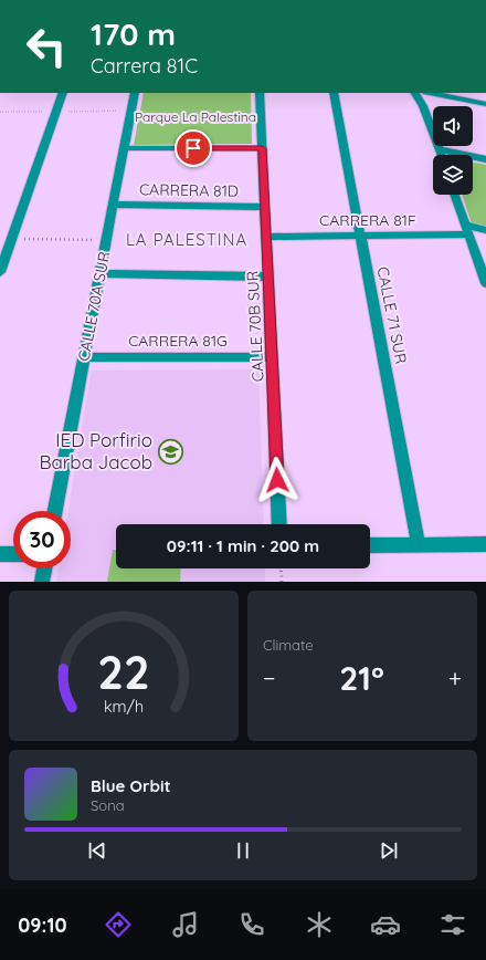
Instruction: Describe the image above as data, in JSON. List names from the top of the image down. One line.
{"streets":{"street":["CARRERA 81D","CARRERA 81F","CALLE 70A SUR","CALLE 71 SUR","CALLE 70B SUR","CARRERA 81G"]},"crossings":[["CARRERA 81D","CALLE 70A SUR"],["CARRERA 81D","CALLE 70B SUR"],["CARRERA 81F","CALLE 71 SUR"],["CARRERA 81F","CALLE 70B SUR"],["CALLE 70A SUR","CARRERA 81G"],["CALLE 70B SUR","CARRERA 81G"]],"districts":["LA PALESTINA"],"parks":["Parque La Palestina"],"places":{"school or university":["IED Porfirio Barba Jacob"]},"page":{"turn":["170 m","Carrera 81C"],"limit":"30","trip":"09:11 · 1 min · 200 m","tile":"Climate","heat":["−","21°","+"],"song":["Blue Orbit","Sona"],"tabs":"09:10","gauge":["22","km/h"]}}
